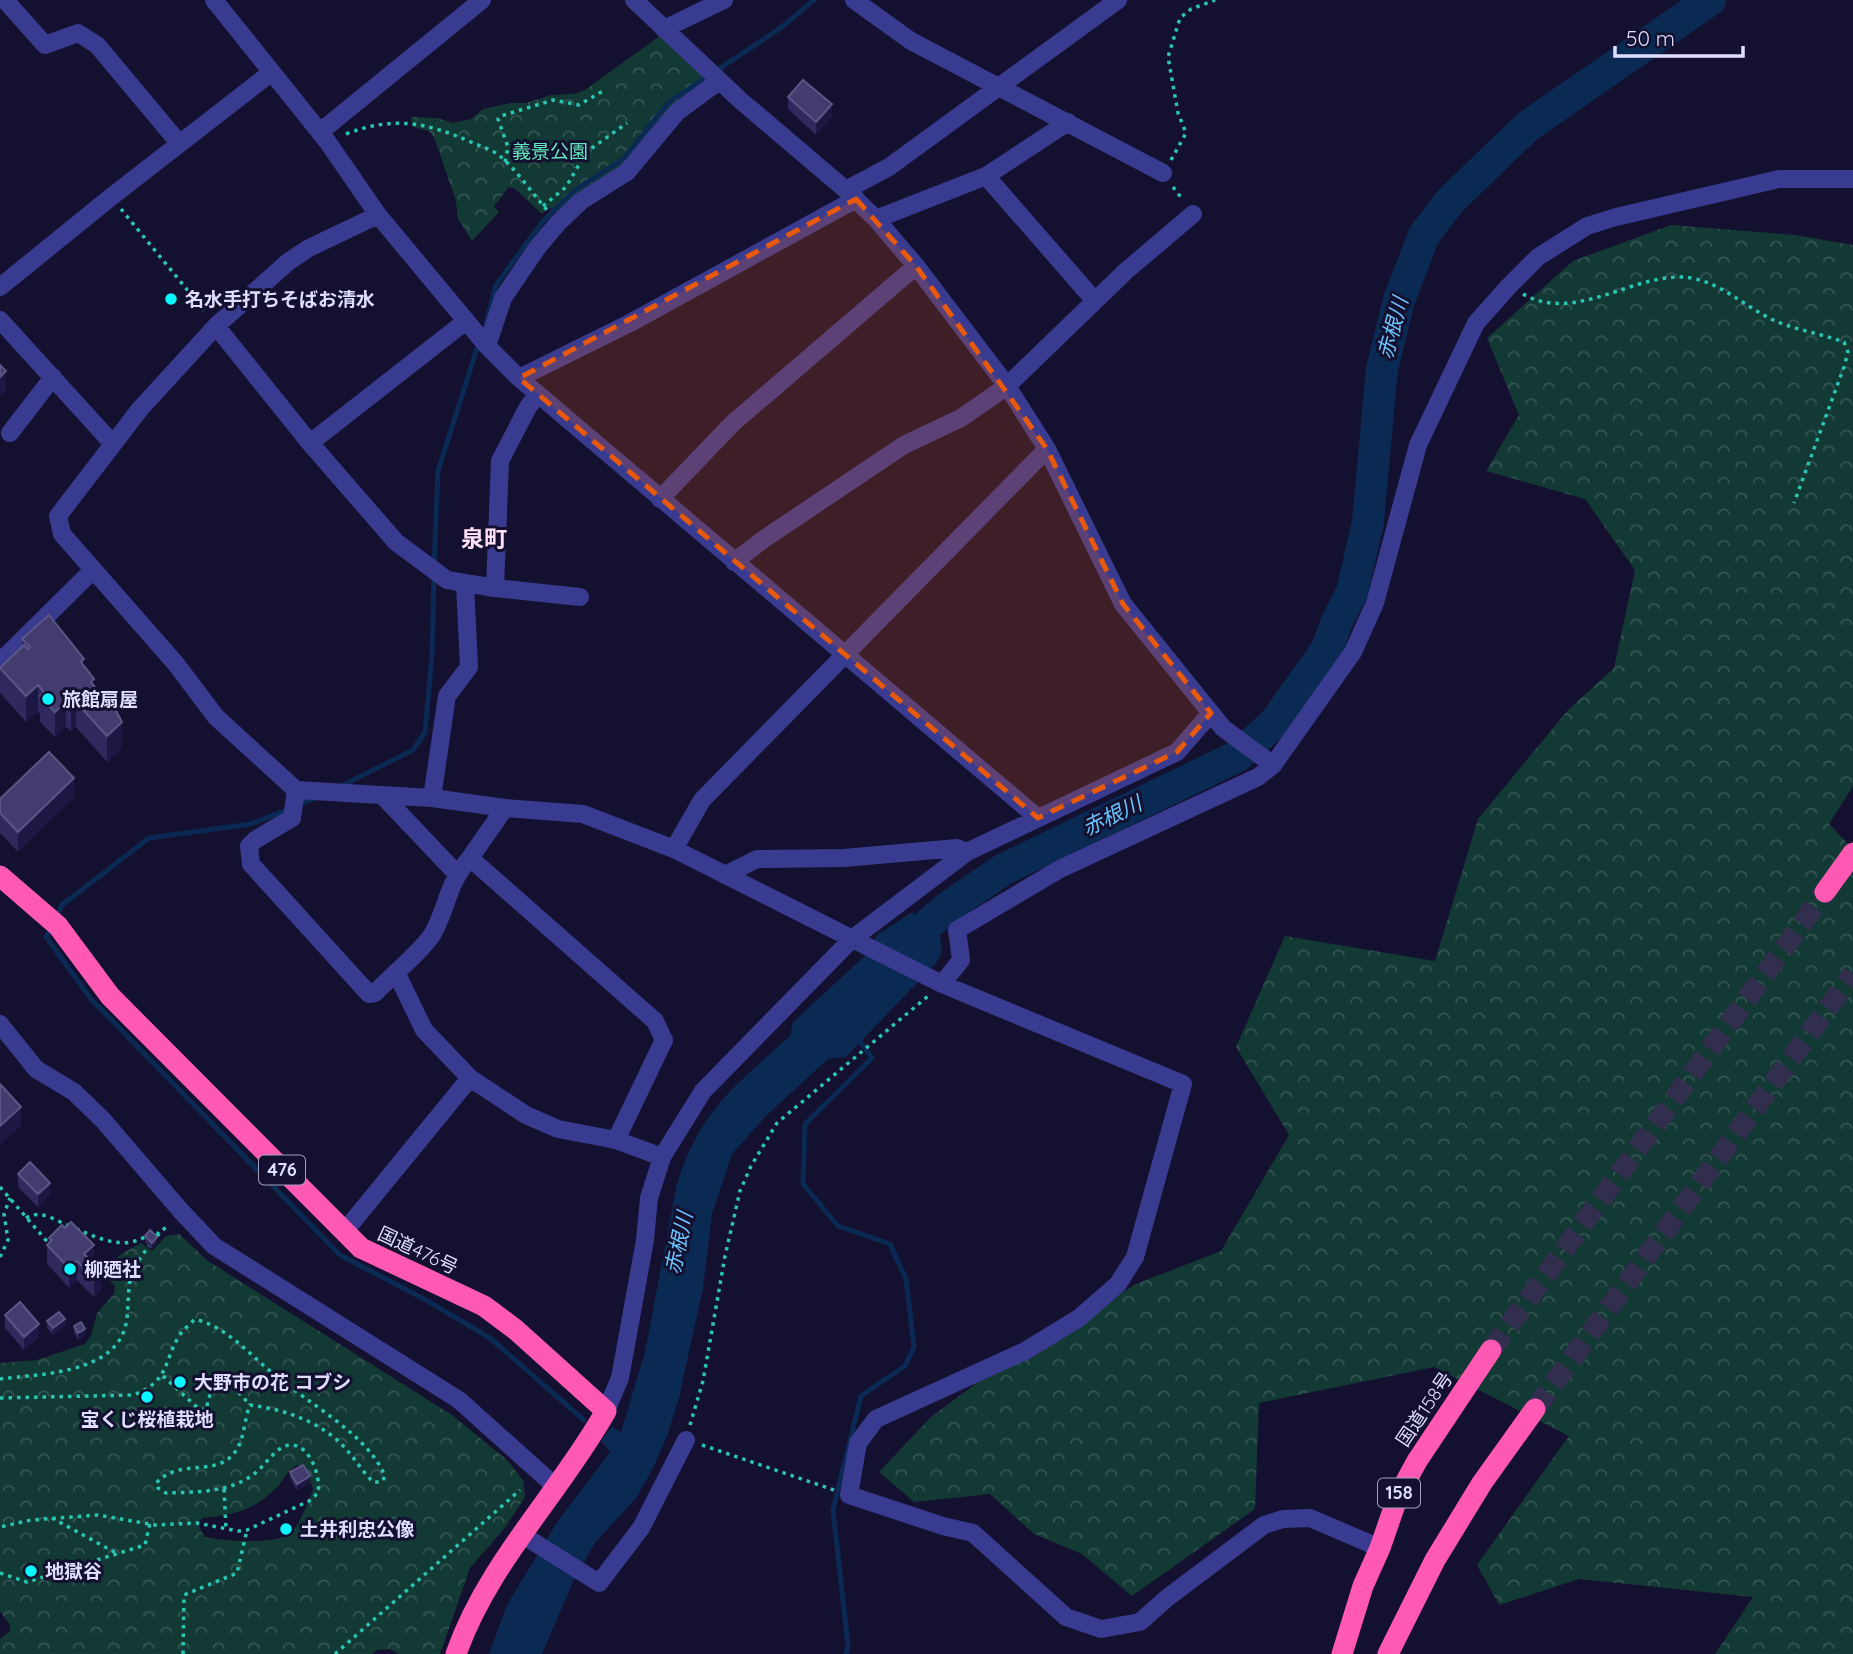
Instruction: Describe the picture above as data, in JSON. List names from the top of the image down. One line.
{"streets":{"highway":["476","国道476号","国道158号","158"]},"districts":["泉町"],"water":["赤根川"],"parks":["義景公園"],"places":["名水手打ちそばお清水","旅館扇屋","柳廼社","大野市の花 コブシ","宝くじ桜植栽地","土井利忠公像","地獄谷"],"scale_bar":"50 m"}
